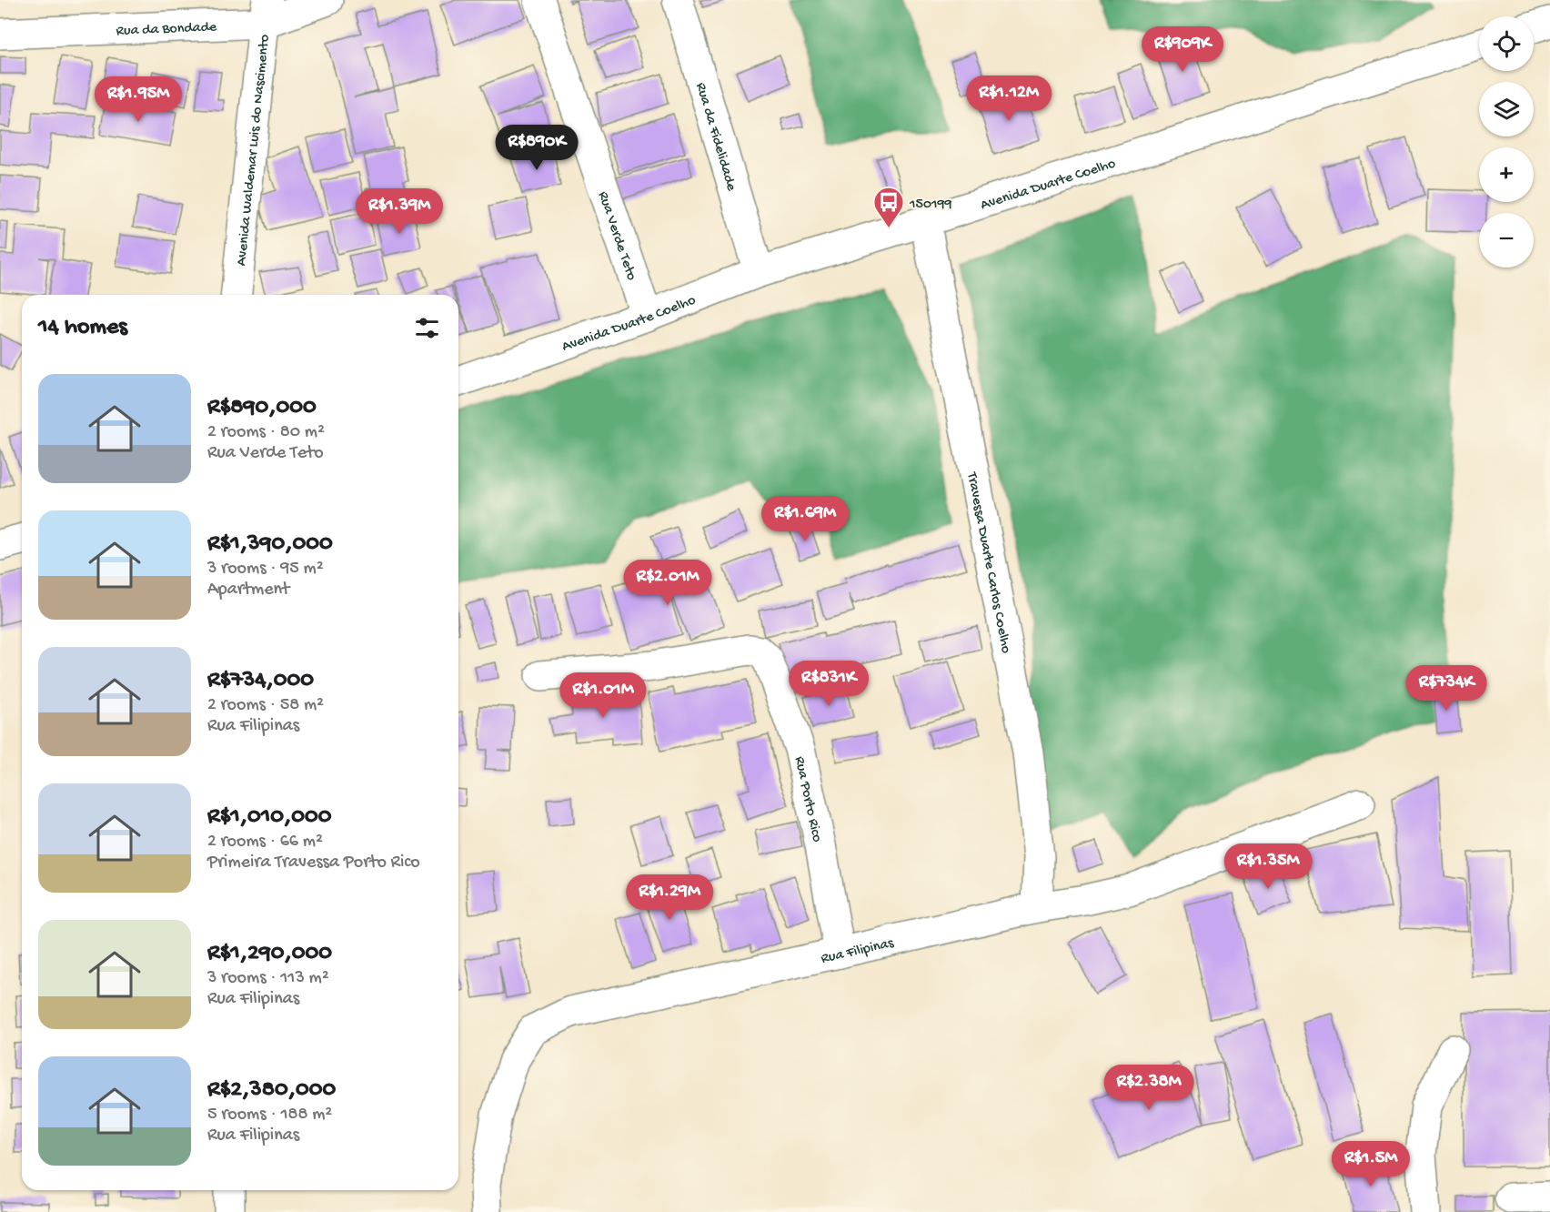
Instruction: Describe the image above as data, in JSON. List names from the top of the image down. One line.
{"streets":{"street":["Rua da Bondade","Rua da Fidelidade","Avenida Waldemar Luis do Nascimento","Avenida Duarte Coelho","Rua Verde Teto","Travessa Duarte Carlos Coelho","Rua Porto Rico","Rua Filipinas"]},"crossings":[["Rua da Bondade","Avenida Waldemar Luis do Nascimento"],["Rua da Fidelidade","Avenida Duarte Coelho"],["Avenida Duarte Coelho","Rua Verde Teto"],["Avenida Duarte Coelho","Travessa Duarte Carlos Coelho"],["Travessa Duarte Carlos Coelho","Rua Filipinas"],["Rua Porto Rico","Rua Filipinas"]],"places":{"bus stop":["150199"]},"page":{"map_buttons":["+","−"],"price":["R$909K","R$1.12M","R$1.95M","R$890K","R$1.39M","R$1.69M","R$2.01M","R$831K","R$734K","R$1.01M","R$1.35M","R$1.29M","R$2.38M","R$1.5M"],"heading":"14 homes","list":[{"name":"R$890,000","note":"2 rooms · 80 m² · Rua Verde Teto"},{"name":"R$1,390,000","note":"3 rooms · 95 m² · Apartment"},{"name":"R$734,000","note":"2 rooms · 58 m² · Rua Filipinas"},{"name":"R$1,010,000","note":"2 rooms · 66 m² · Primeira Travessa Porto Rico"},{"name":"R$1,290,000","note":"3 rooms · 113 m² · Rua Filipinas"},{"name":"R$2,380,000","note":"5 rooms · 188 m² · Rua Filipinas"}]}}
